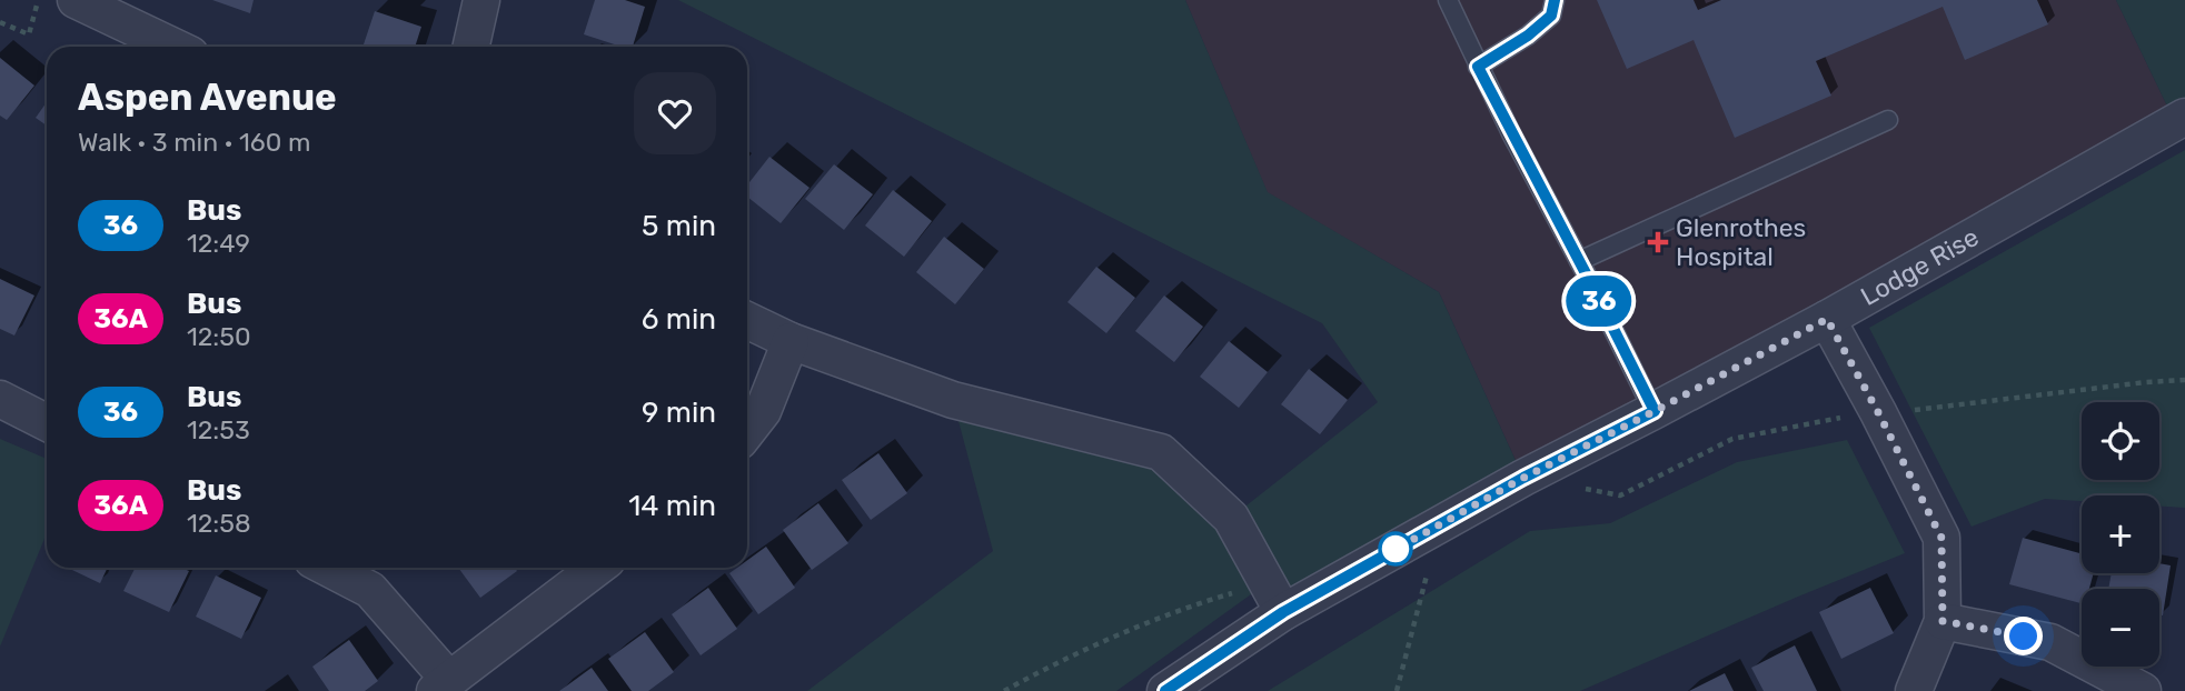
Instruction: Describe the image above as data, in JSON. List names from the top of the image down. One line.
{"streets":{"street":["Lodge Rise"]},"places":{"health":["Glenrothes Hospital"]},"lines":["bus line 36"],"page":{"on_map":"36","heading":["Aspen Avenue","Walk · 3 min · 160 m"],"list":[{"mark":"36","name":"Bus","note":"12:49","value":"5 min"},{"mark":"36A","name":"Bus","note":"12:50","value":"6 min"},{"mark":"36","name":"Bus","note":"12:53","value":"9 min"},{"mark":"36A","name":"Bus","note":"12:58","value":"14 min"}],"map_buttons":["+","−"]}}
